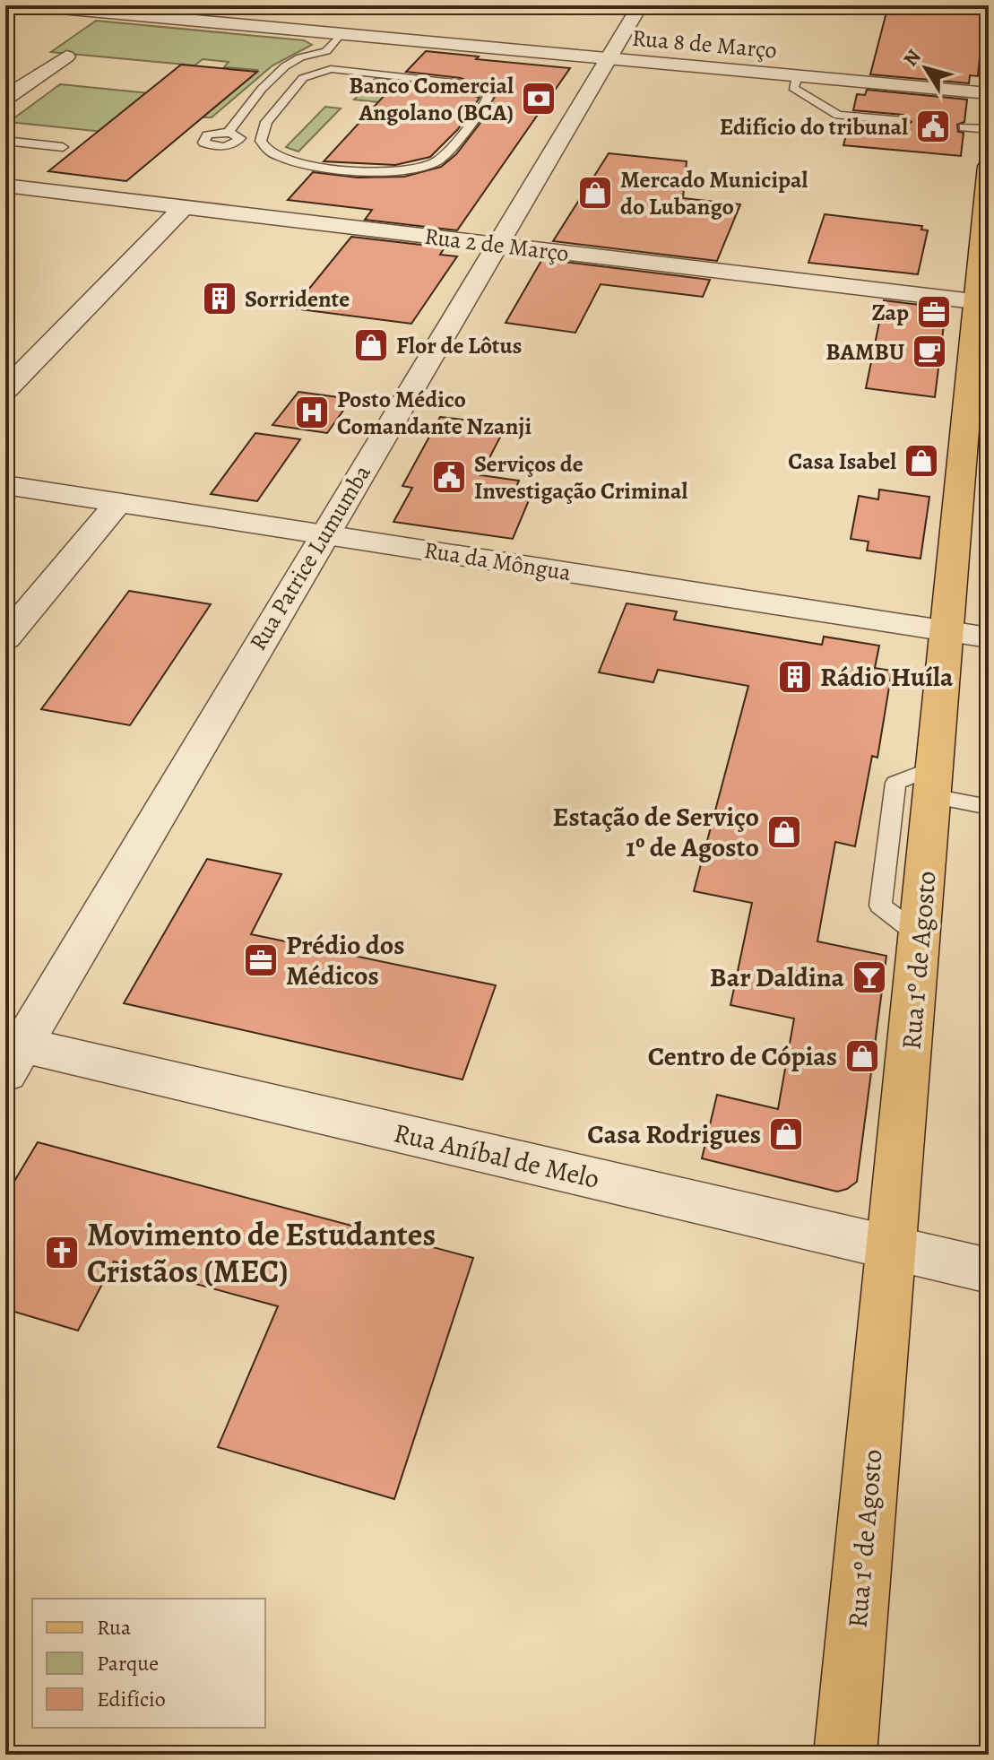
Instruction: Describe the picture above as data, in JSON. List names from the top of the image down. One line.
{"streets":{"main road":["Rua 1º de Agosto"],"street":["Rua 8 de Março","Rua 2 de Março","Rua Patrice Lumumba","Rua da Môngua","Rua Aníbal de Melo"]},"crossings":[["Rua 8 de Março","Rua Patrice Lumumba"],["Rua 2 de Março","Rua Patrice Lumumba"],["Rua 2 de Março","Rua 1º de Agosto"],["Rua Patrice Lumumba","Rua da Môngua"],["Rua Patrice Lumumba","Rua Aníbal de Melo"],["Rua da Môngua","Rua 1º de Agosto"],["Rua 1º de Agosto","Rua Aníbal de Melo"]],"places":{"bank":["Banco Comercial Angolano (BCA)"],"public building":["Edifício do tribunal","Serviços de Investigação Criminal"],"shop":["Mercado Municipal do Lubango","Flor de Lôtus","Casa Isabel","Estação de Serviço 1º de Agosto","Centro de Cópias","Casa Rodrigues"],"building":["Sorridente","Rádio Huíla"],"office":["Zap","Prédio dos Médicos"],"cafe":["BAMBU"],"hospital":["Posto Médico Comandante Nzanji"],"bar":["Bar Daldina"],"church":["Movimento de Estudantes Cristãos (MEC)"]},"legend":["Rua","Parque","Edifício"],"north":"top left"}
